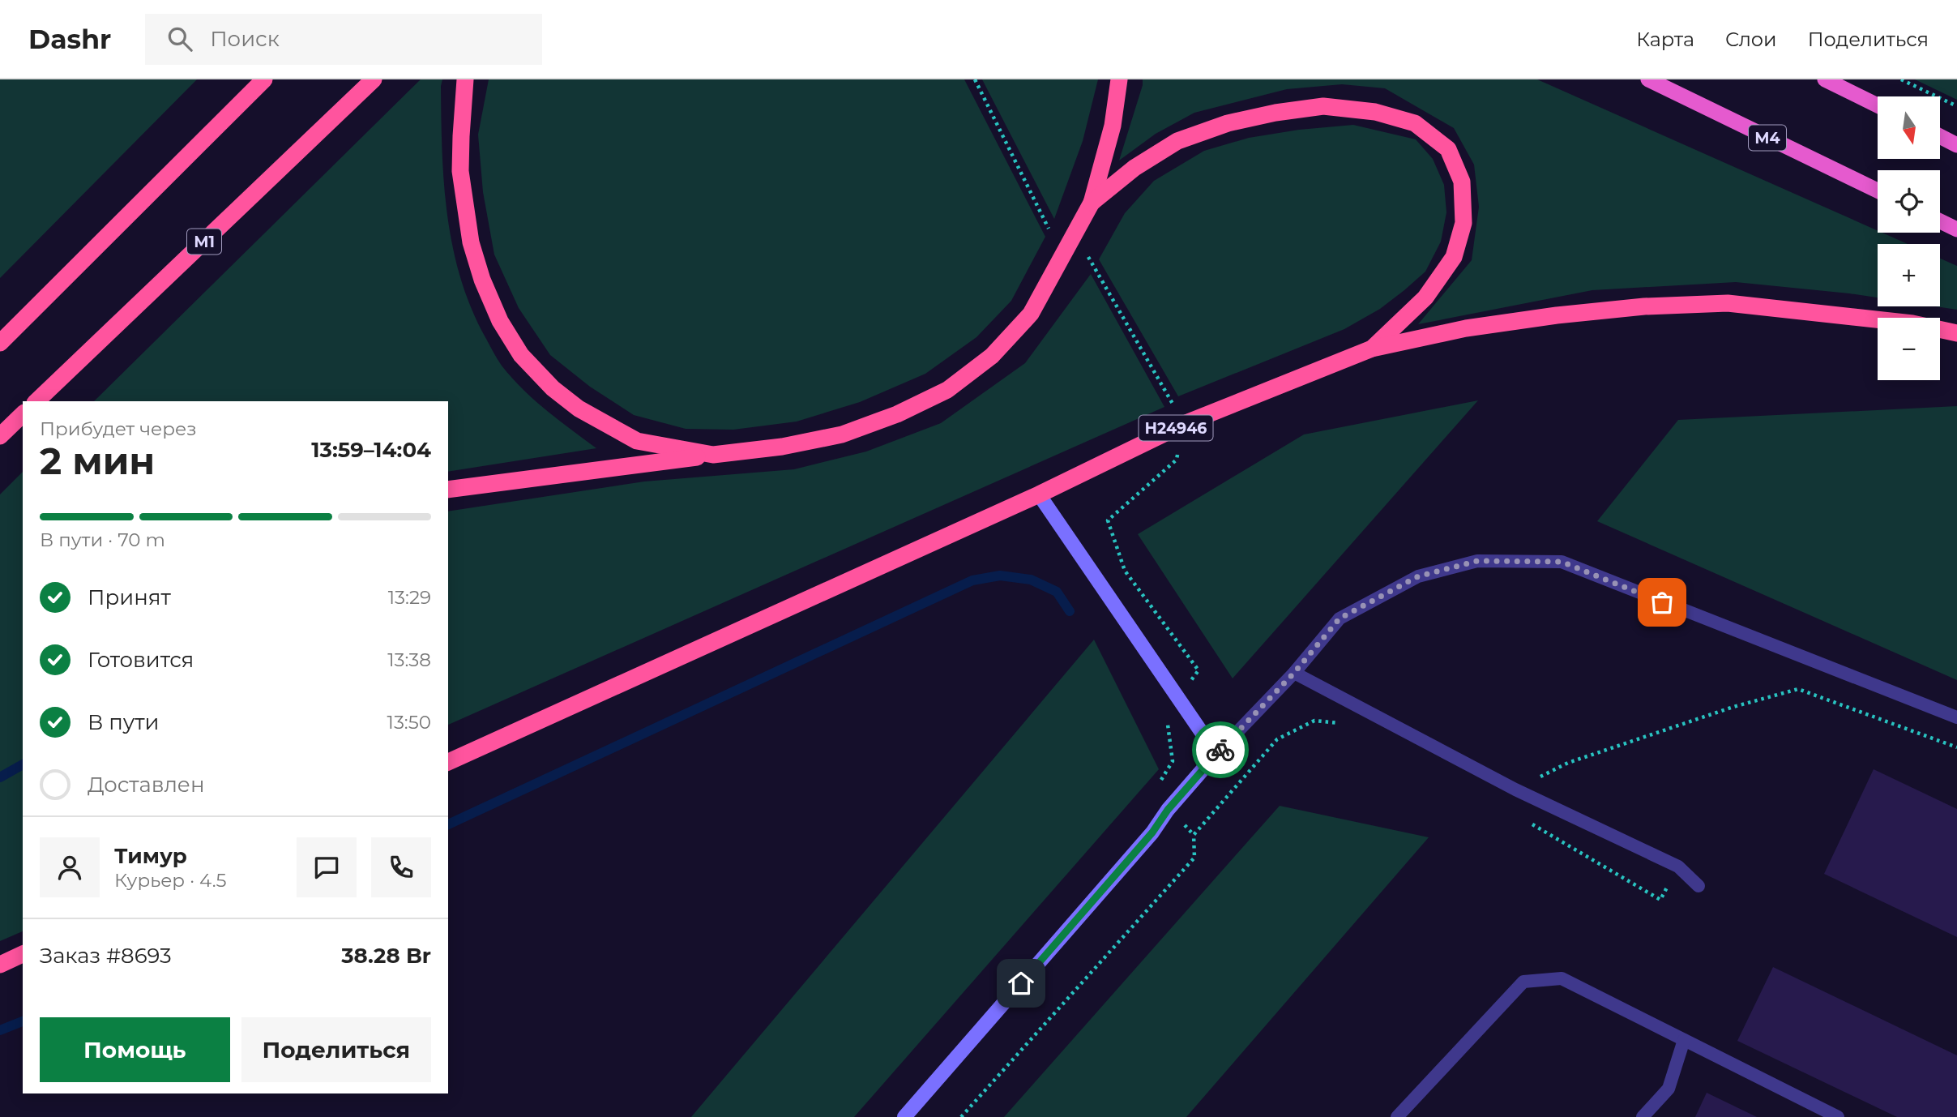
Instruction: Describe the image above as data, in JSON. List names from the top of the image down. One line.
{"streets":{"highway":["М4","М1","Н24946"]},"north":"bottom","page":{"header":"Dashr","search":"Поиск","nav":["Карта","Слои","Поделиться"],"map_buttons":["+","−"],"heading":["2 мин","Прибудет через","13:59–14:04"],"panel":["Тимур","Курьер · 4.5","Заказ #8693","38.28 Br"],"bar":"В пути · 70 m","list":[["Принят","13:29"],["Готовится","13:38"],["В пути","13:50"],"Доставлен"],"buttons":["Помощь","Поделиться"]}}
